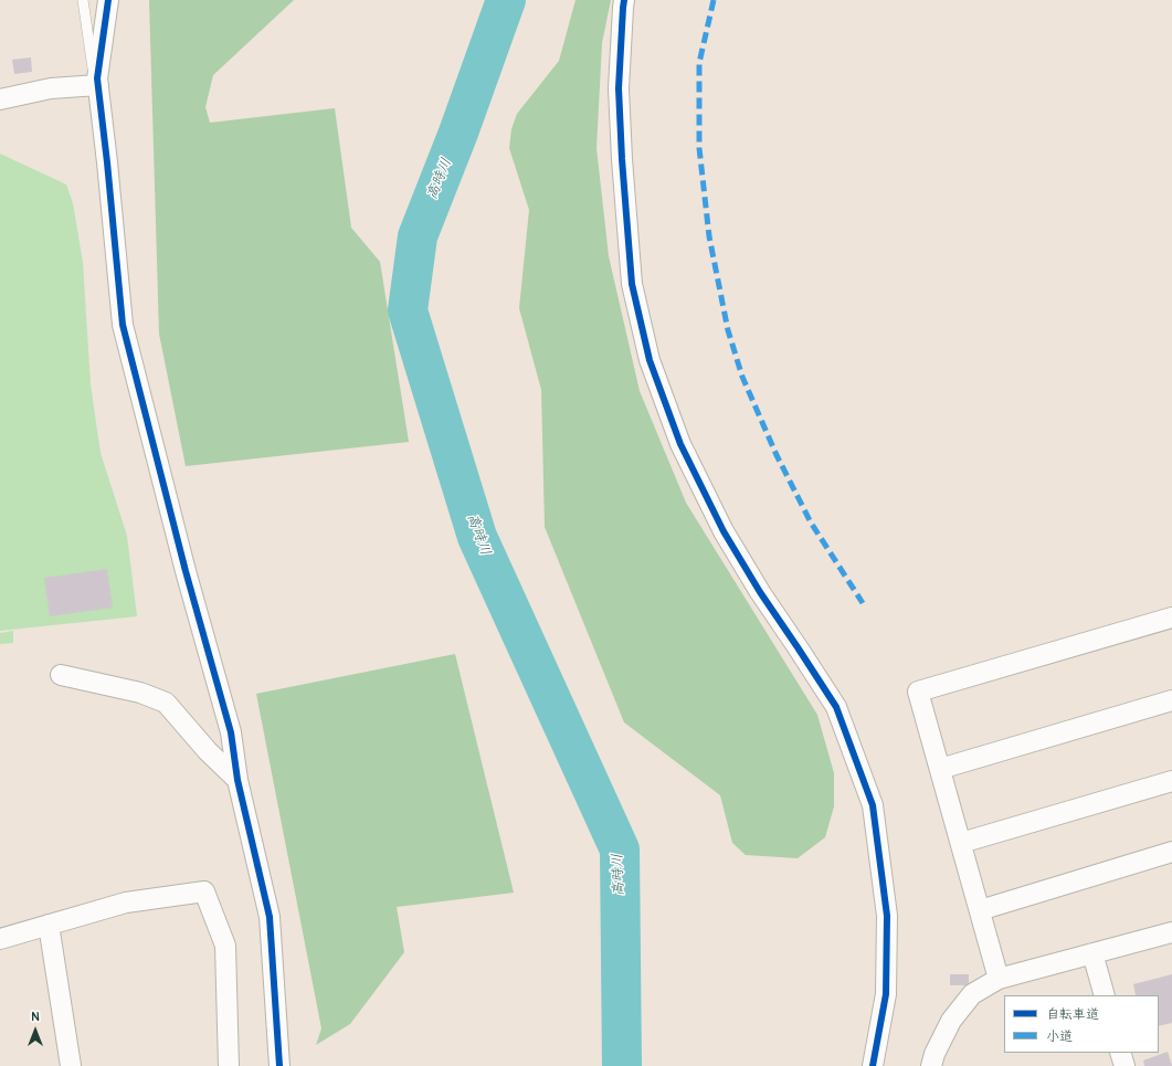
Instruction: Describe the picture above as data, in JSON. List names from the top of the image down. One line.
{"water":["高時川"],"legend":["自転車道","小道"],"north":"top"}
